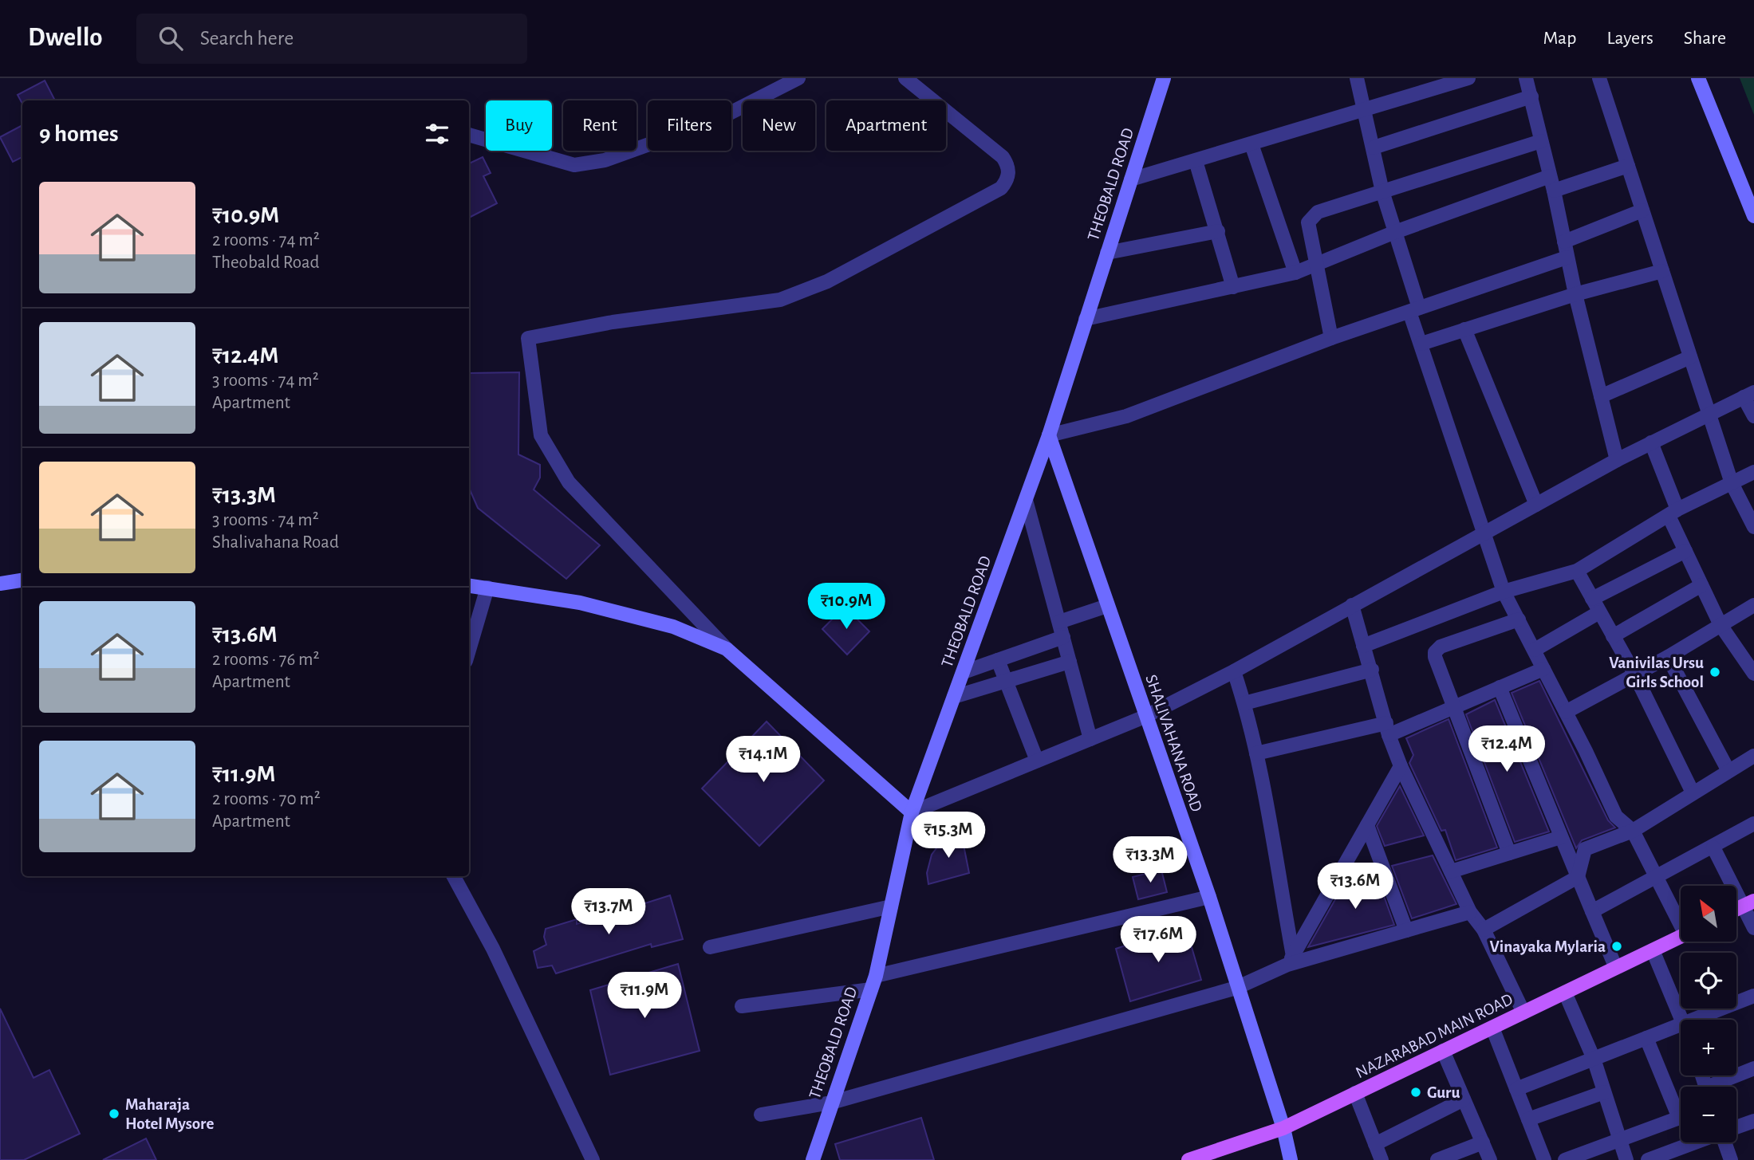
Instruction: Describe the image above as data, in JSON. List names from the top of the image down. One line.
{"streets":{"main road":["NAZARABAD MAIN ROAD"],"street":["THEOBALD ROAD","SHALIVAHANA ROAD"]},"crossings":[["THEOBALD ROAD","SHALIVAHANA ROAD"],["SHALIVAHANA ROAD","NAZARABAD MAIN ROAD"]],"places":["Vanivilas Ursu Girls School","Vinayaka Mylaria","Guru","Maharaja Hotel Mysore"],"north":"top left","page":{"header":"Dwello","search":"Search here","nav":["Map","Layers","Share"],"chip":["Buy","Rent","Filters","New","Apartment"],"heading":"9 homes","list":[{"name":"₹10.9M","note":"2 rooms · 74 m² · Theobald Road"},{"name":"₹12.4M","note":"3 rooms · 74 m² · Apartment"},{"name":"₹13.3M","note":"3 rooms · 74 m² · Shalivahana Road"},{"name":"₹13.6M","note":"2 rooms · 76 m² · Apartment"},{"name":"₹11.9M","note":"2 rooms · 70 m² · Apartment"}],"price":["₹10.9M","₹12.4M","₹14.1M","₹15.3M","₹13.3M","₹13.6M","₹13.7M","₹17.6M","₹11.9M"],"map_buttons":["+","−"]}}
